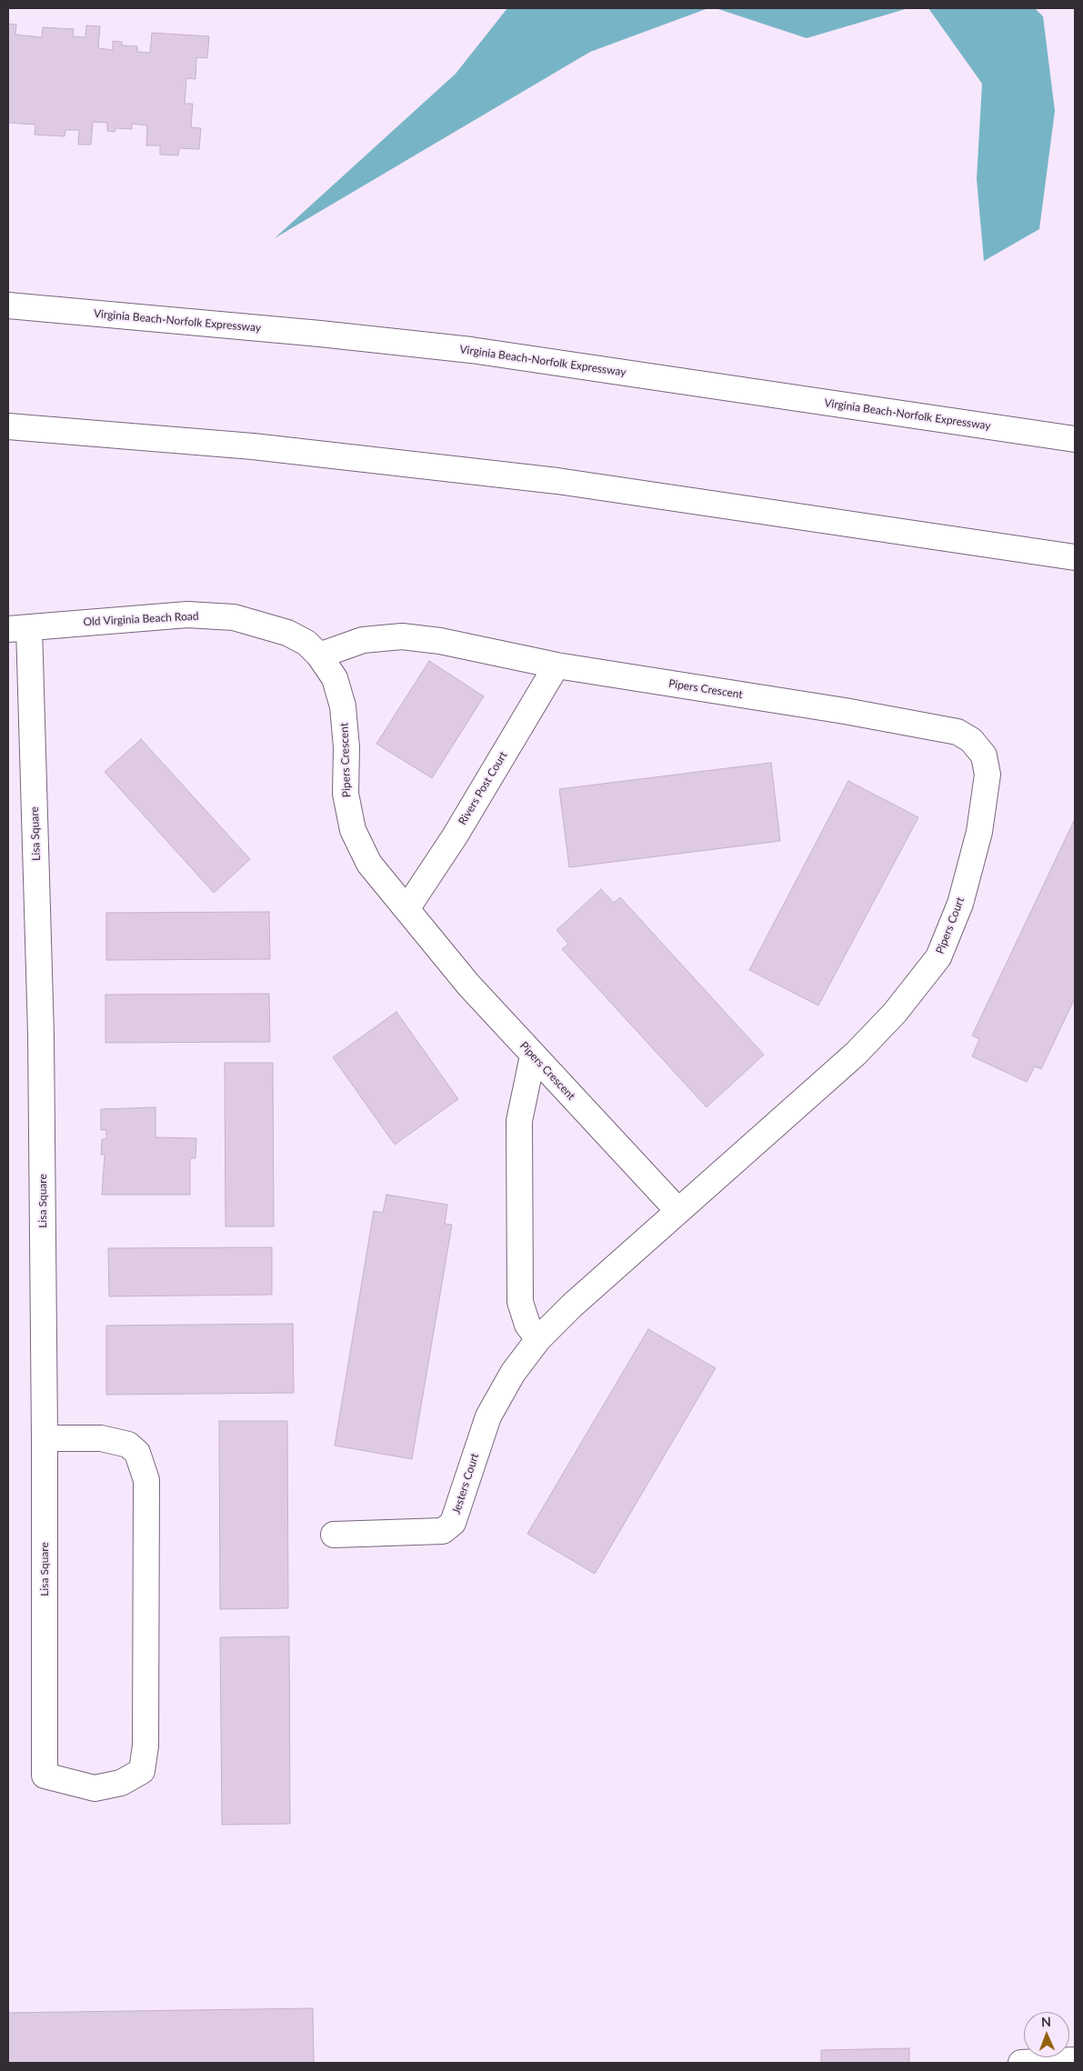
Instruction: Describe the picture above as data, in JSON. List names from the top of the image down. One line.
{"streets":{"main road":["Virginia Beach-Norfolk Expressway","Old Virginia Beach Road","Pipers Crescent","Rivers Post Court","Lisa Square","Pipers Court","Jesters Court"]},"crossings":[["Old Virginia Beach Road","Pipers Crescent"],["Old Virginia Beach Road","Lisa Square"],["Pipers Crescent","Rivers Post Court"],["Pipers Crescent","Pipers Court"],["Pipers Crescent","Jesters Court"],["Pipers Court","Jesters Court"]],"north":"top"}
